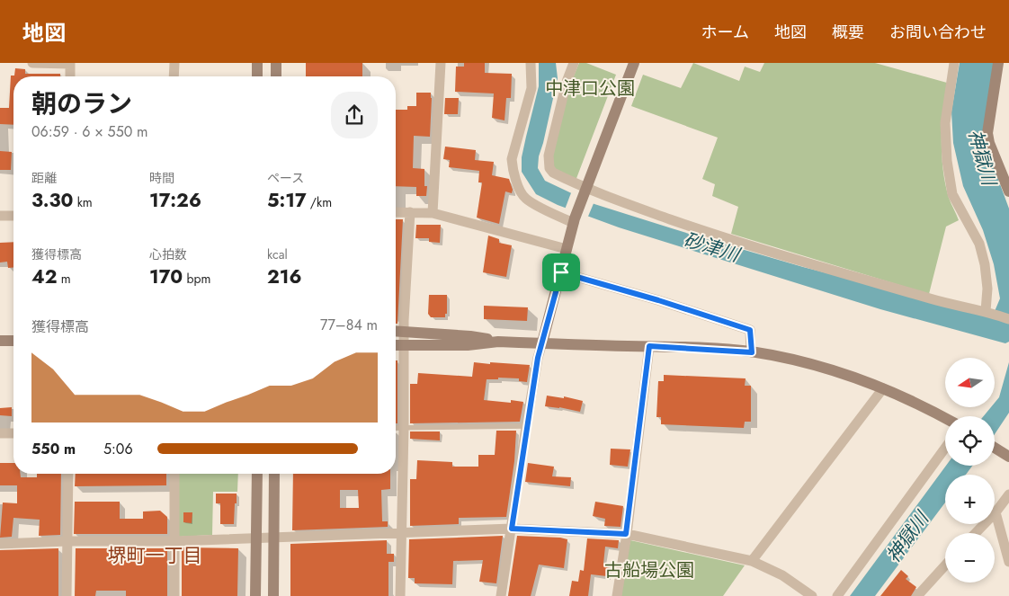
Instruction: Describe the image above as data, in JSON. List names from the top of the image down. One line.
{"districts":["堺町一丁目"],"water":["神獄川","砂津川"],"parks":["中津口公園","古船場公園"],"north":"left","page":{"header":"地図","nav":["ホーム","地図","概要","お問い合わせ"],"heading":["朝のラン","06:59 · 6 × 550 m"],"stats":[["距離","3.30 km"],["時間","17:26"],["ペース","5:17 /km"],["獲得標高","42 m"],["心拍数","170 bpm"],["kcal","216"]],"chart":["獲得標高","77–84 m"],"map_buttons":["+","−"],"list":[{"name":"550 m","note":"5:06"}]}}
